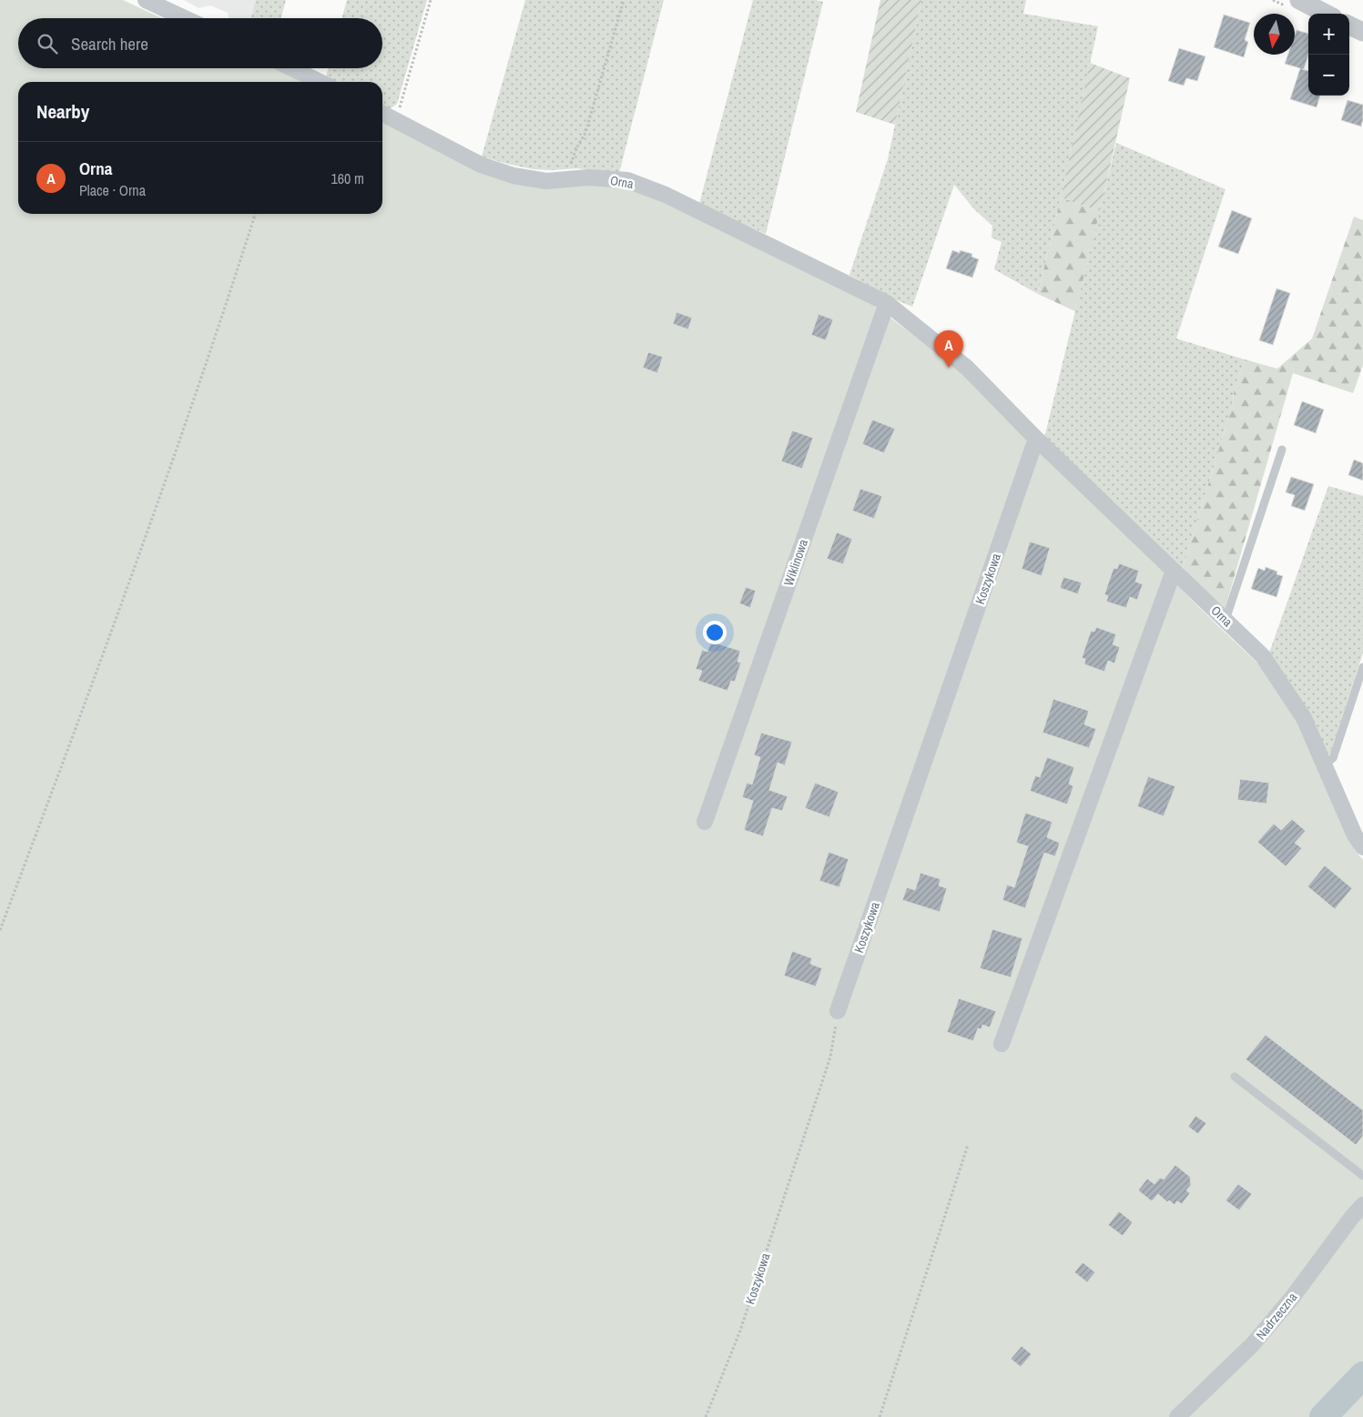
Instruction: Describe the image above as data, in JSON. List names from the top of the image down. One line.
{"streets":{"street":["Orna","Wiklinowa","Koszykowa","Nadrzeczna"]},"crossings":[["Orna","Wiklinowa"],["Orna","Koszykowa"]],"north":"bottom","page":{"map_buttons":["+","−"],"search":"Search here","heading":"Nearby","list":[{"mark":"A","name":"Orna","note":"Place · Orna","value":"160 m"}],"pins":"A"}}
